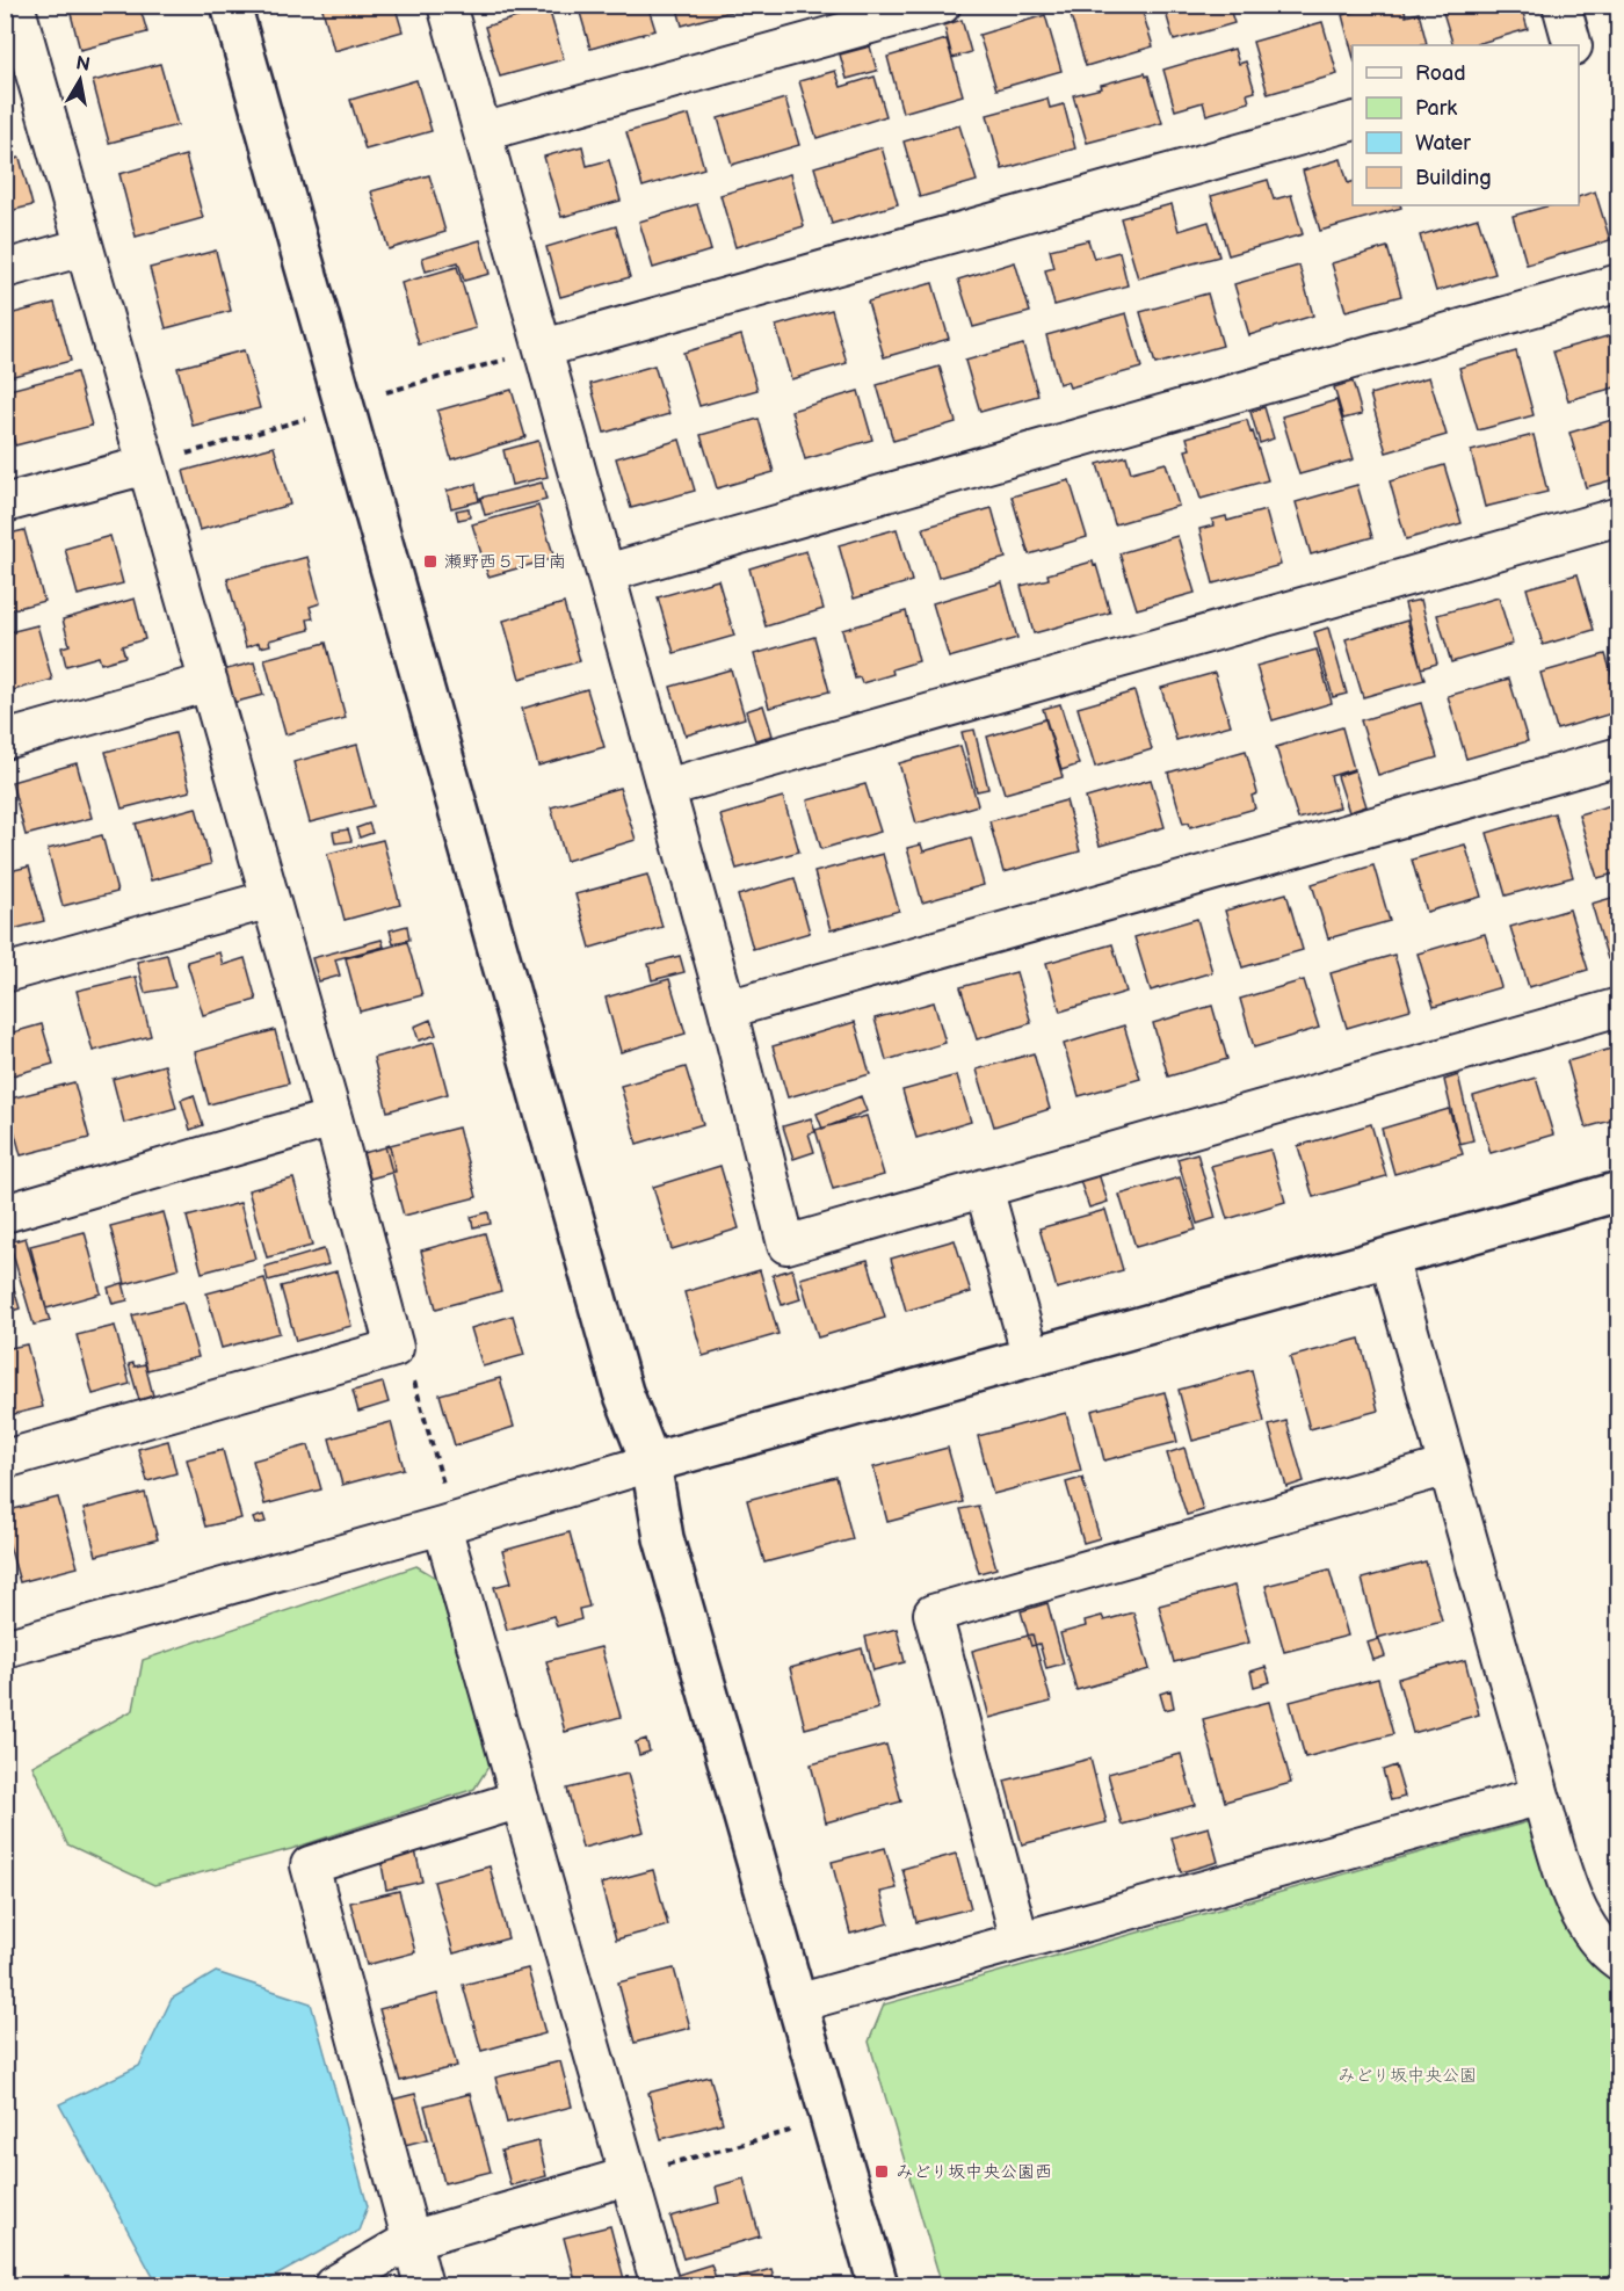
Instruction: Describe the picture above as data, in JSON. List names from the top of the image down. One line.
{"parks":["みどり坂中央公園"],"places":{"transit":["瀬野西５丁目南","みどり坂中央公園西"]},"legend":["Road","Park","Water","Building"],"north":"top"}
